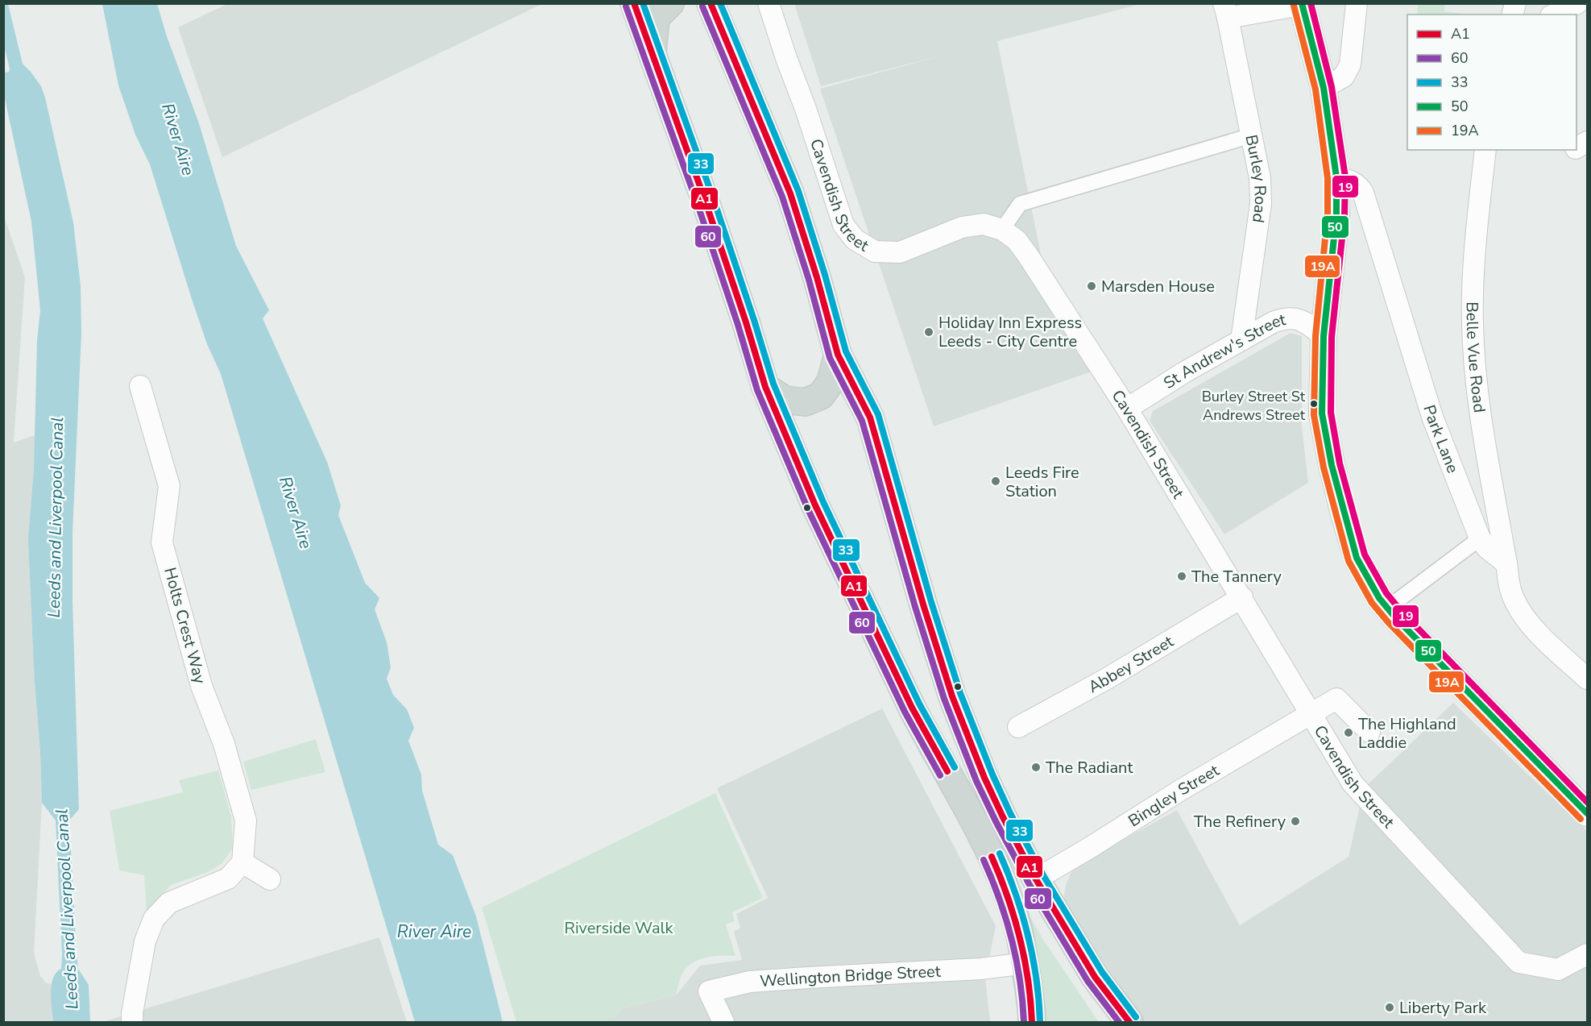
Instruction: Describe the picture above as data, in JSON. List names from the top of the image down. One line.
{"streets":{"street":["Burley Road","Cavendish Street","St Andrew's Street","Belle Vue Road","Park Lane","Holts Crest Way","Abbey Street","Bingley Street","Wellington Bridge Street"]},"crossings":[["Burley Road","St Andrew's Street"],["Burley Road","Park Lane"],["Cavendish Street","St Andrew's Street"],["Cavendish Street","Abbey Street"],["Cavendish Street","Bingley Street"],["Belle Vue Road","Park Lane"]],"water":["River Aire","Leeds and Liverpool Canal"],"parks":["Riverside Walk"],"places":["Marsden House","Holiday Inn Express Leeds - City Centre","Burley Street St Andrews Street","Leeds Fire Station","The Tannery","The Highland Laddie","The Radiant","The Refinery","Liberty Park"],"lines":["transit line A1","transit line 33","transit line 50","transit line 19","transit line 19A","transit line 60"],"legend":["A1","60","33","50","19A"]}
